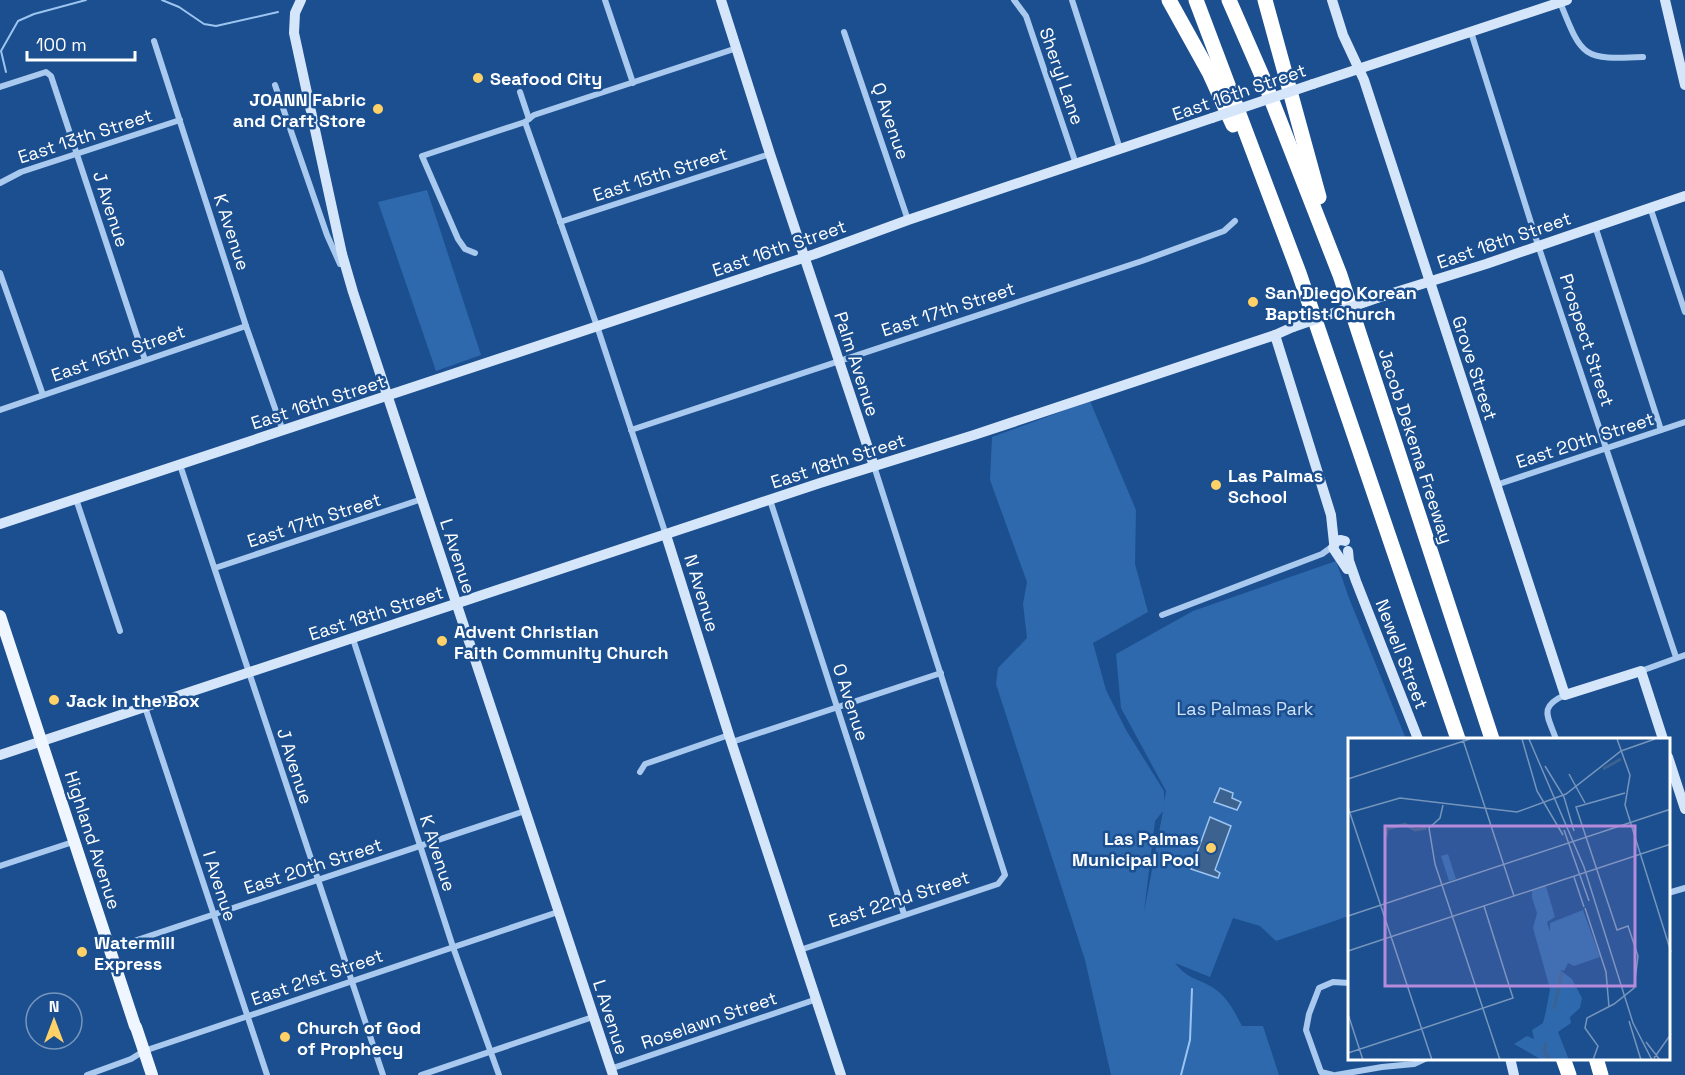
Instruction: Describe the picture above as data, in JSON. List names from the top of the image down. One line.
{"streets":{"highway":["Jacob Dekema Freeway"],"main road":["Highland Avenue"],"street":["Sheryl Lane","East 16th Street","Q Avenue","East 13th Street","East 15th Street","J Avenue","K Avenue","East 18th Street","East 17th Street","Prospect Street","Palm Avenue","Grove Street","East 20th Street","L Avenue","N Avenue","Newell Street","O Avenue","I Avenue","East 22nd Street","East 21st Street","Roselawn Street"]},"crossings":[["Sheryl Lane","East 16th Street"],["East 16th Street","Q Avenue"],["East 16th Street","J Avenue"],["East 16th Street","K Avenue"],["East 16th Street","Prospect Street"],["East 16th Street","Palm Avenue"],["East 16th Street","Grove Street"],["East 16th Street","L Avenue"],["East 16th Street","N Avenue"],["East 13th Street","J Avenue"],["East 13th Street","K Avenue"],["East 15th Street","J Avenue"],["East 15th Street","K Avenue"],["East 15th Street","Palm Avenue"],["East 15th Street","N Avenue"],["J Avenue","East 18th Street"],["J Avenue","East 17th Street"],["J Avenue","East 20th Street"],["J Avenue","East 21st Street"],["K Avenue","East 18th Street"],["K Avenue","East 20th Street"],["K Avenue","East 21st Street"],["East 18th Street","Prospect Street"],["East 18th Street","Palm Avenue"],["East 18th Street","Grove Street"],["East 18th Street","L Avenue"],["East 18th Street","N Avenue"],["East 18th Street","Newell Street"],["East 18th Street","O Avenue"],["East 18th Street","Highland Avenue"],["East 18th Street","I Avenue"],["East 17th Street","Palm Avenue"],["East 17th Street","L Avenue"],["East 17th Street","N Avenue"],["Prospect Street","East 20th Street"],["Palm Avenue","East 22nd Street"],["Grove Street","East 20th Street"],["East 20th Street","L Avenue"],["East 20th Street","Highland Avenue"],["East 20th Street","I Avenue"],["L Avenue","East 21st Street"],["L Avenue","Roselawn Street"],["N Avenue","East 22nd Street"],["N Avenue","Roselawn Street"],["O Avenue","East 22nd Street"],["Highland Avenue","East 21st Street"],["I Avenue","East 21st Street"]],"parks":["Las Palmas Park"],"places":["Seafood City","JOANN Fabric and Craft Store","San Diego Korean Baptist Church","Las Palmas School","Advent Christian Faith Community Church","Jack in the Box","Las Palmas Municipal Pool","Watermill Express","Church of God of Prophecy"],"scale_bar":"100 m","north":"top"}
